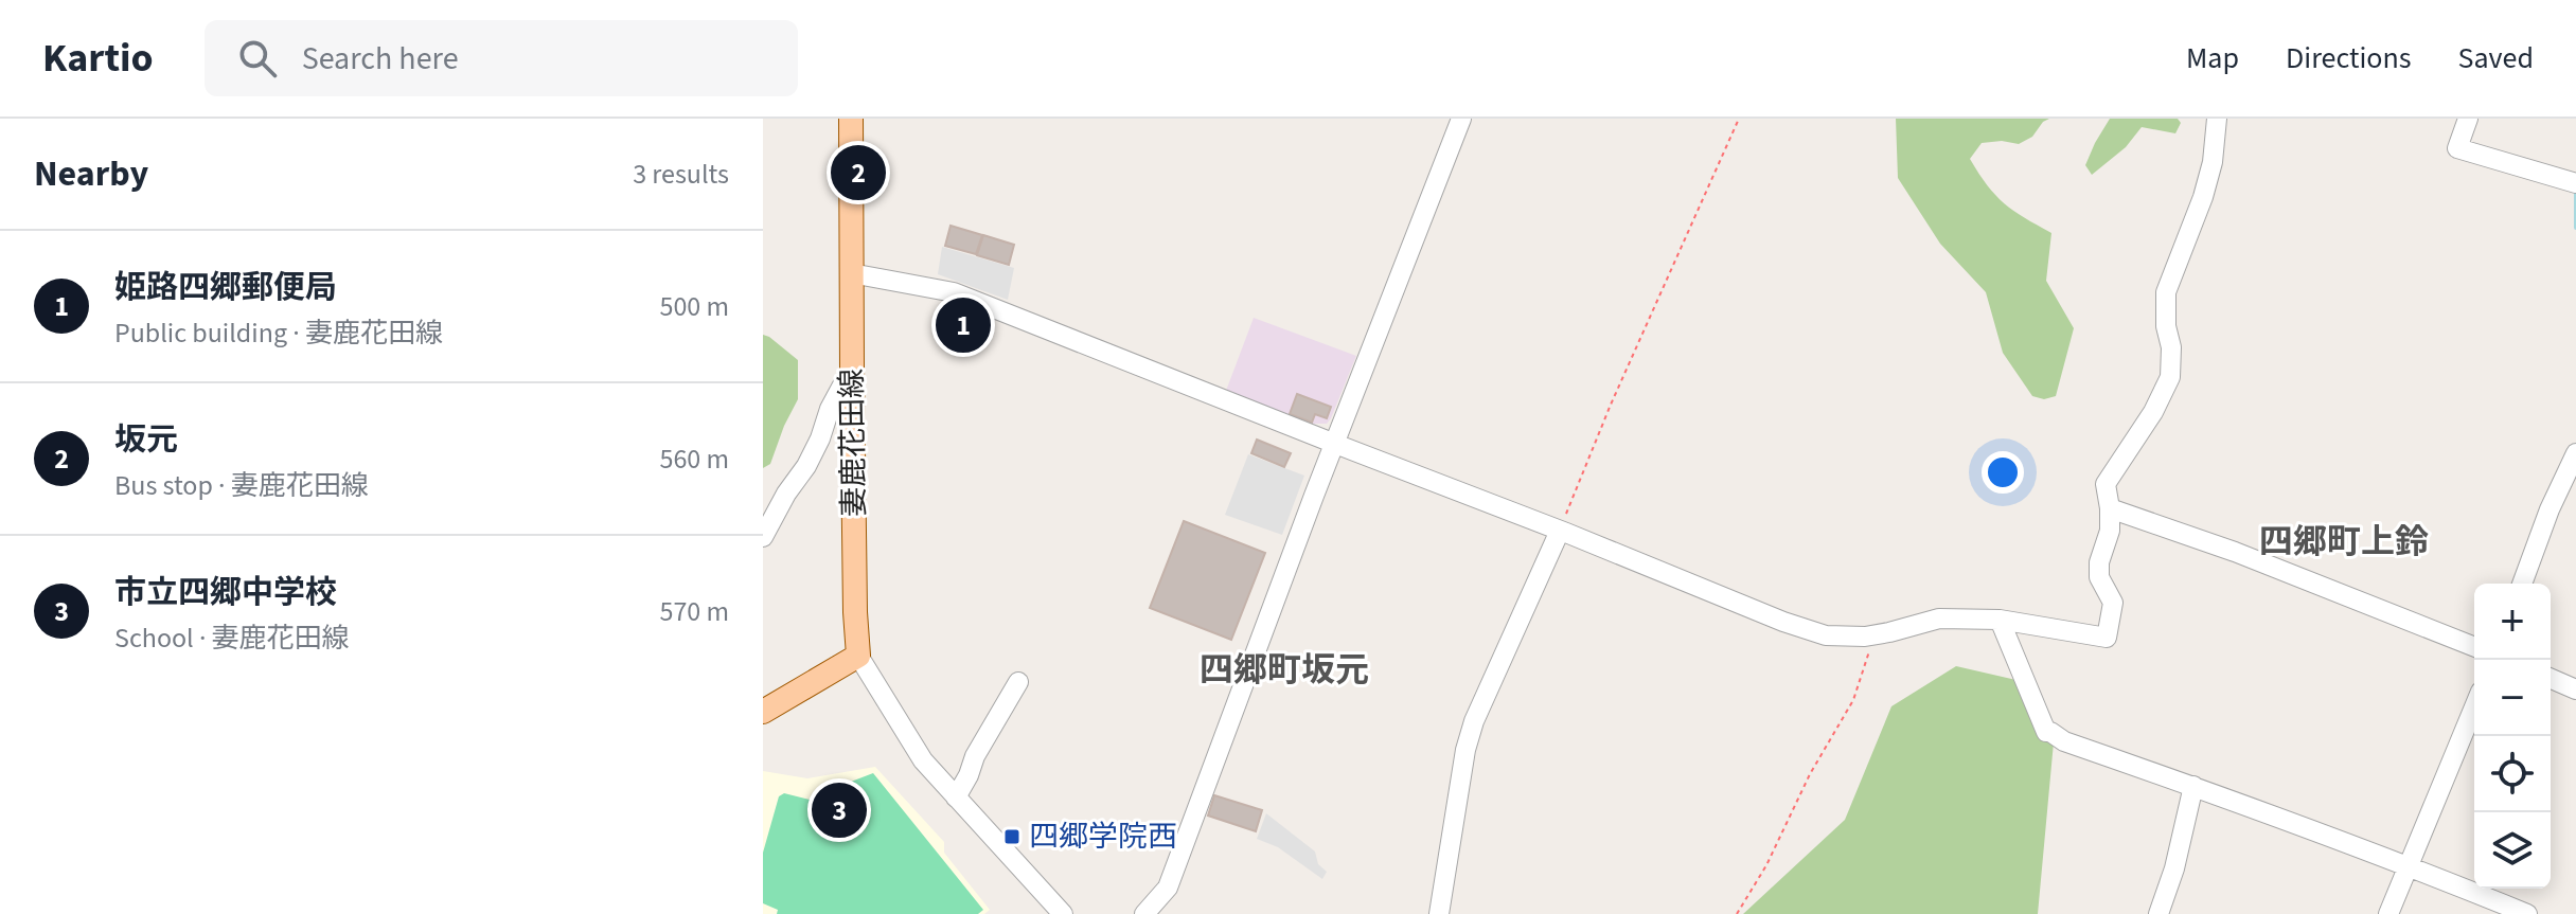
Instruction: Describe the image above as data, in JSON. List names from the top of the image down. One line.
{"streets":{"main road":["妻鹿花田線"]},"districts":["四郷町上鈴","四郷町坂元"],"places":{"transit":["四郷学院西"]},"page":{"header":"Kartio","search":"Search here","nav":["Map","Directions","Saved"],"heading":["Nearby","3 results"],"pins":["2","1","3"],"list":[{"mark":"1","name":"姫路四郷郵便局","note":"Public building · 妻鹿花田線","value":"500 m"},{"mark":"2","name":"坂元","note":"Bus stop · 妻鹿花田線","value":"560 m"},{"mark":"3","name":"市立四郷中学校","note":"School · 妻鹿花田線","value":"570 m"}],"map_buttons":["+","−"]}}
